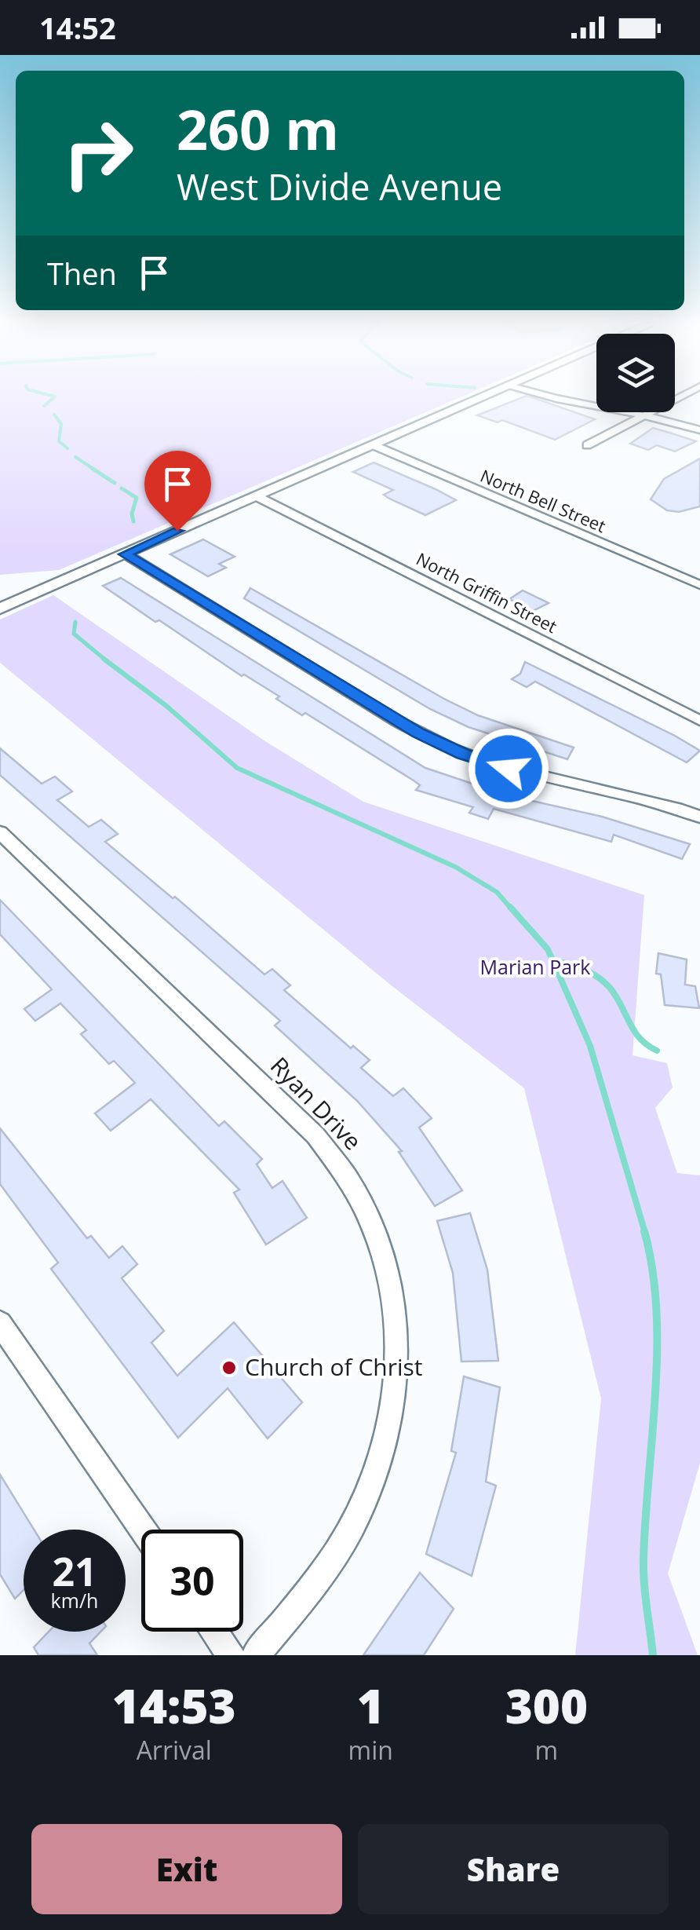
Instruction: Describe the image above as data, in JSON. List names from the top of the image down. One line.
{"streets":{"street":["North Bell Street","North Griffin Street","Ryan Drive"]},"parks":["Marian Park"],"places":["Church of Christ"],"page":{"status":"14:52","turn":["260 m","West Divide Avenue"],"then":"Then","speed":"21 km/h","limit":"30","eta":["14:53","Arrival","1","min","300","m"],"buttons":["Exit","Share"]}}
